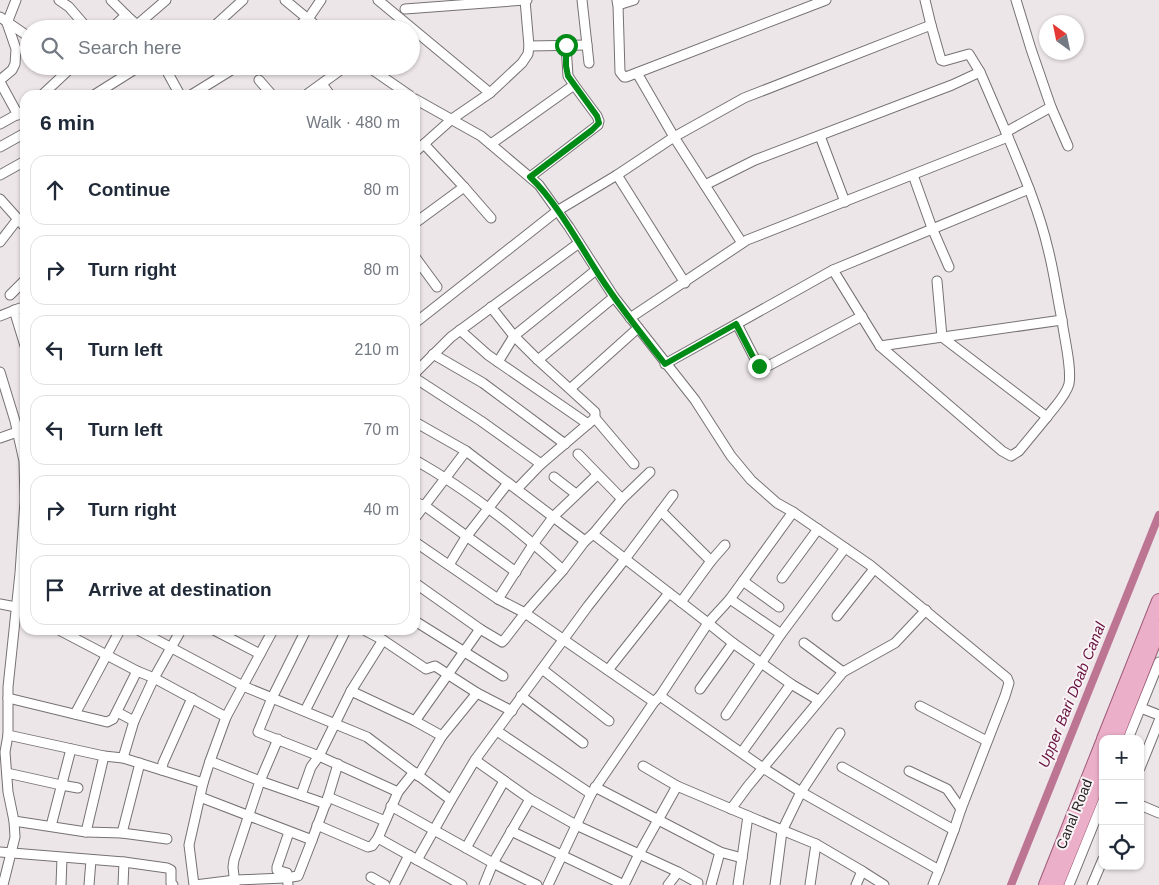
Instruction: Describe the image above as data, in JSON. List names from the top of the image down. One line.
{"streets":{"main road":["Canal Road"]},"water":["Upper Bari Doab Canal"],"north":"top left","page":{"search":"Search here","heading":["6 min","Walk · 480 m"],"list":[["Continue","80 m"],["Turn right","80 m"],["Turn left","210 m"],["Turn left","70 m"],["Turn right","40 m"],"Arrive at destination"],"map_buttons":["+","−"]}}
